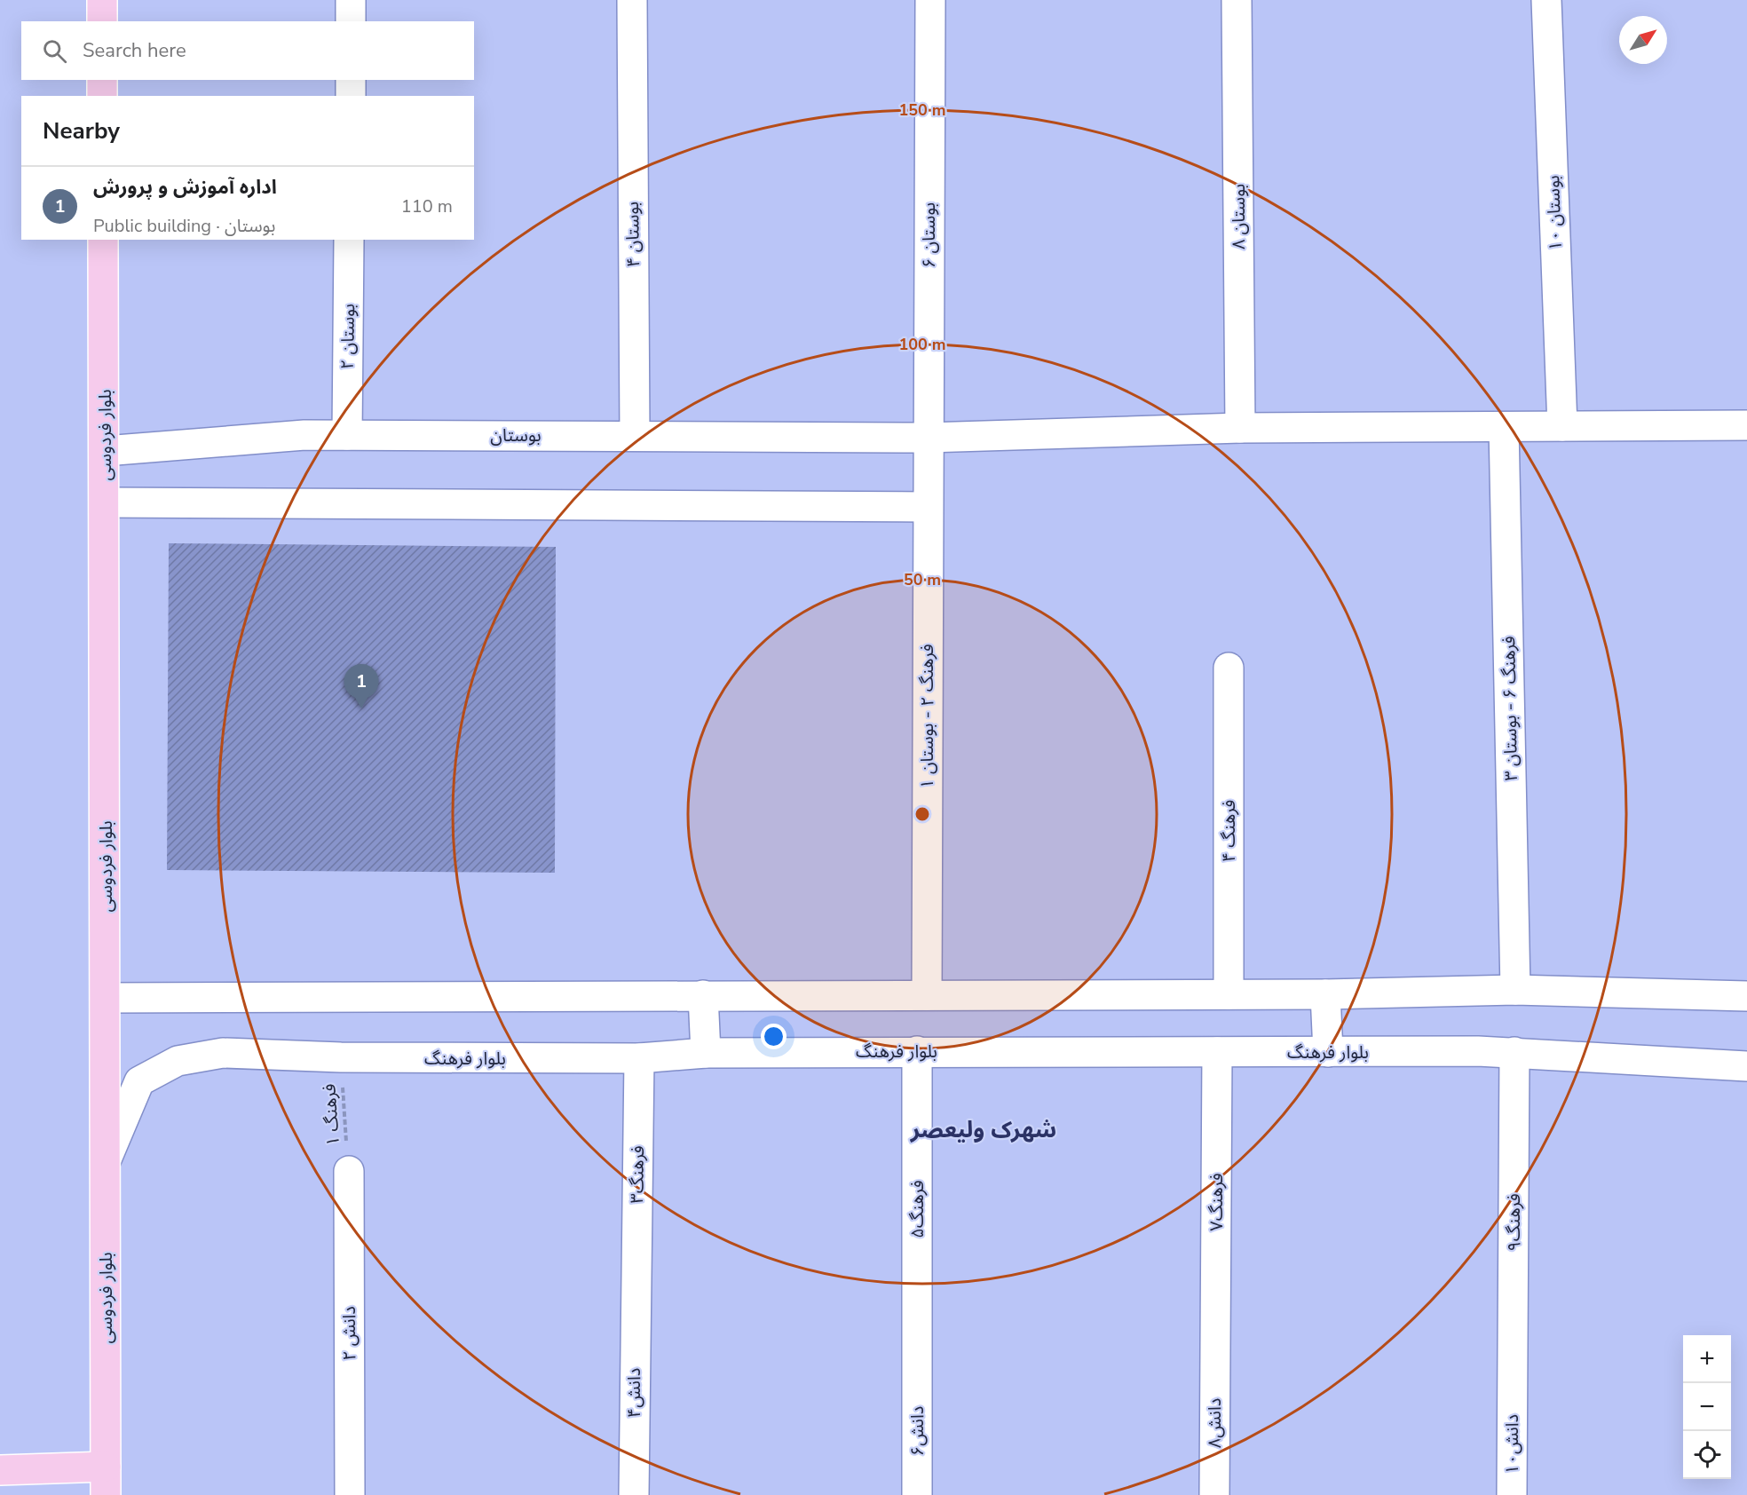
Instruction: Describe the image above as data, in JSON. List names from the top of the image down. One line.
{"streets":{"main road":["بلوار فردوسی"],"street":["بوستان ۱۰","بوستان ۸","بوستان ۴","بوستان ۶","بوستان ۲","بوستان","فرهنگ ۶ - بوستان ۳","فرهنگ ۲ - بوستان ۱","فرهنگ ۴","بلوار فرهنگ","فرهنگ۳","فرهنگ۷","فرهنگ۵","فرهنگ۹","دانش ۲","دانش۴","دانش۸","دانش۶","دانش۱۰"],"path":["فرهنگ ۱"]},"crossings":[["بوستان ۱۰","بوستان"],["بوستان ۸","بوستان"],["بوستان ۴","بوستان"],["بوستان ۶","بوستان"],["بوستان ۶","فرهنگ ۲ - بوستان ۱"],["بوستان ۲","بوستان"],["بلوار فردوسی","بوستان"],["بلوار فردوسی","بلوار فرهنگ"],["بوستان","فرهنگ ۶ - بوستان ۳"],["بوستان","فرهنگ ۲ - بوستان ۱"],["بلوار فرهنگ","فرهنگ ۱"],["بلوار فرهنگ","فرهنگ۳"],["بلوار فرهنگ","فرهنگ۷"],["بلوار فرهنگ","فرهنگ۵"],["بلوار فرهنگ","فرهنگ۹"],["فرهنگ ۱","دانش ۲"],["فرهنگ۳","دانش۴"],["فرهنگ۷","دانش۸"],["فرهنگ۵","دانش۶"],["فرهنگ۹","دانش۱۰"]],"districts":["شهرک ولیعصر"],"north":"top right","page":{"search":"Search here","heading":"Nearby","list":[{"mark":"1","name":"اداره آموزش و پرورش","note":"Public building · بوستان","value":"110 m"}],"pins":"1","map_buttons":["+","−"]},"rings":["150 m","100 m","50 m"]}
